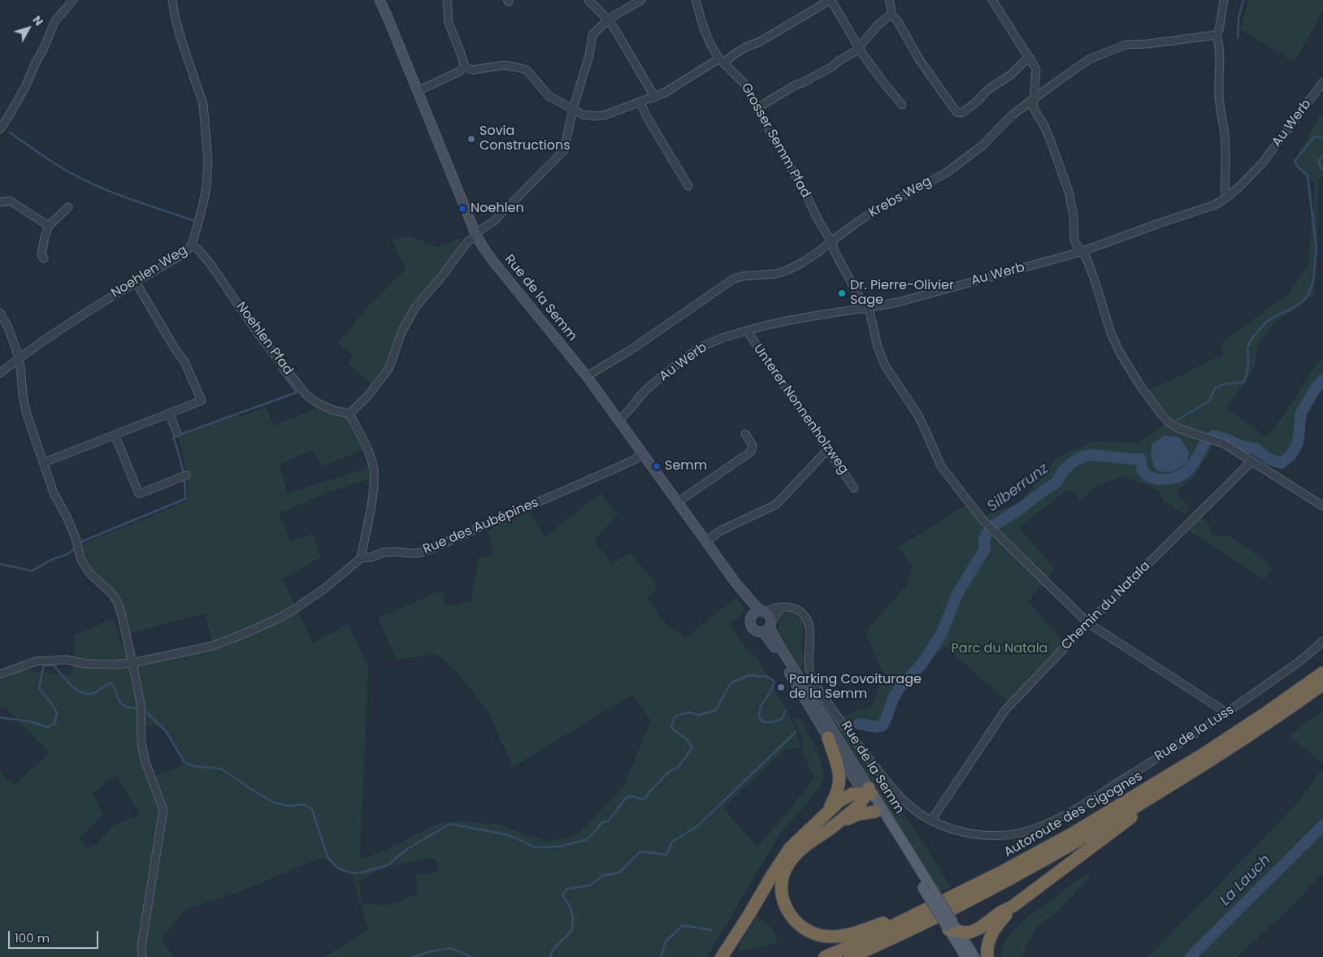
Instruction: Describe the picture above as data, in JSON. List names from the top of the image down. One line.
{"streets":{"highway":["Autoroute des Cigognes"],"main road":["Rue de la Semm"],"street":["Au Werb","Grosser Semm Pfad","Krebs Weg","Noehlen Weg","Noehlen Pfad","Unterer Nonnenholzweg","Rue des Aubépines","Chemin du Natala","Rue de la Luss"]},"crossings":[["Au Werb","Grosser Semm Pfad"],["Au Werb","Rue de la Semm"],["Au Werb","Unterer Nonnenholzweg"],["Grosser Semm Pfad","Krebs Weg"],["Grosser Semm Pfad","Chemin du Natala"],["Grosser Semm Pfad","Rue de la Luss"],["Krebs Weg","Rue de la Semm"],["Noehlen Weg","Noehlen Pfad"],["Rue de la Semm","Rue des Aubépines"],["Rue de la Semm","Rue de la Luss"],["Rue de la Semm","Autoroute des Cigognes"],["Chemin du Natala","Rue de la Luss"]],"water":["Silberrunz","La Lauch"],"parks":["Parc du Natala"],"places":["Sovia Constructions","Noehlen","Dr. Pierre-Olivier Sage","Semm","Parking Covoiturage de la Semm"],"scale_bar":"100 m","north":"top right"}
